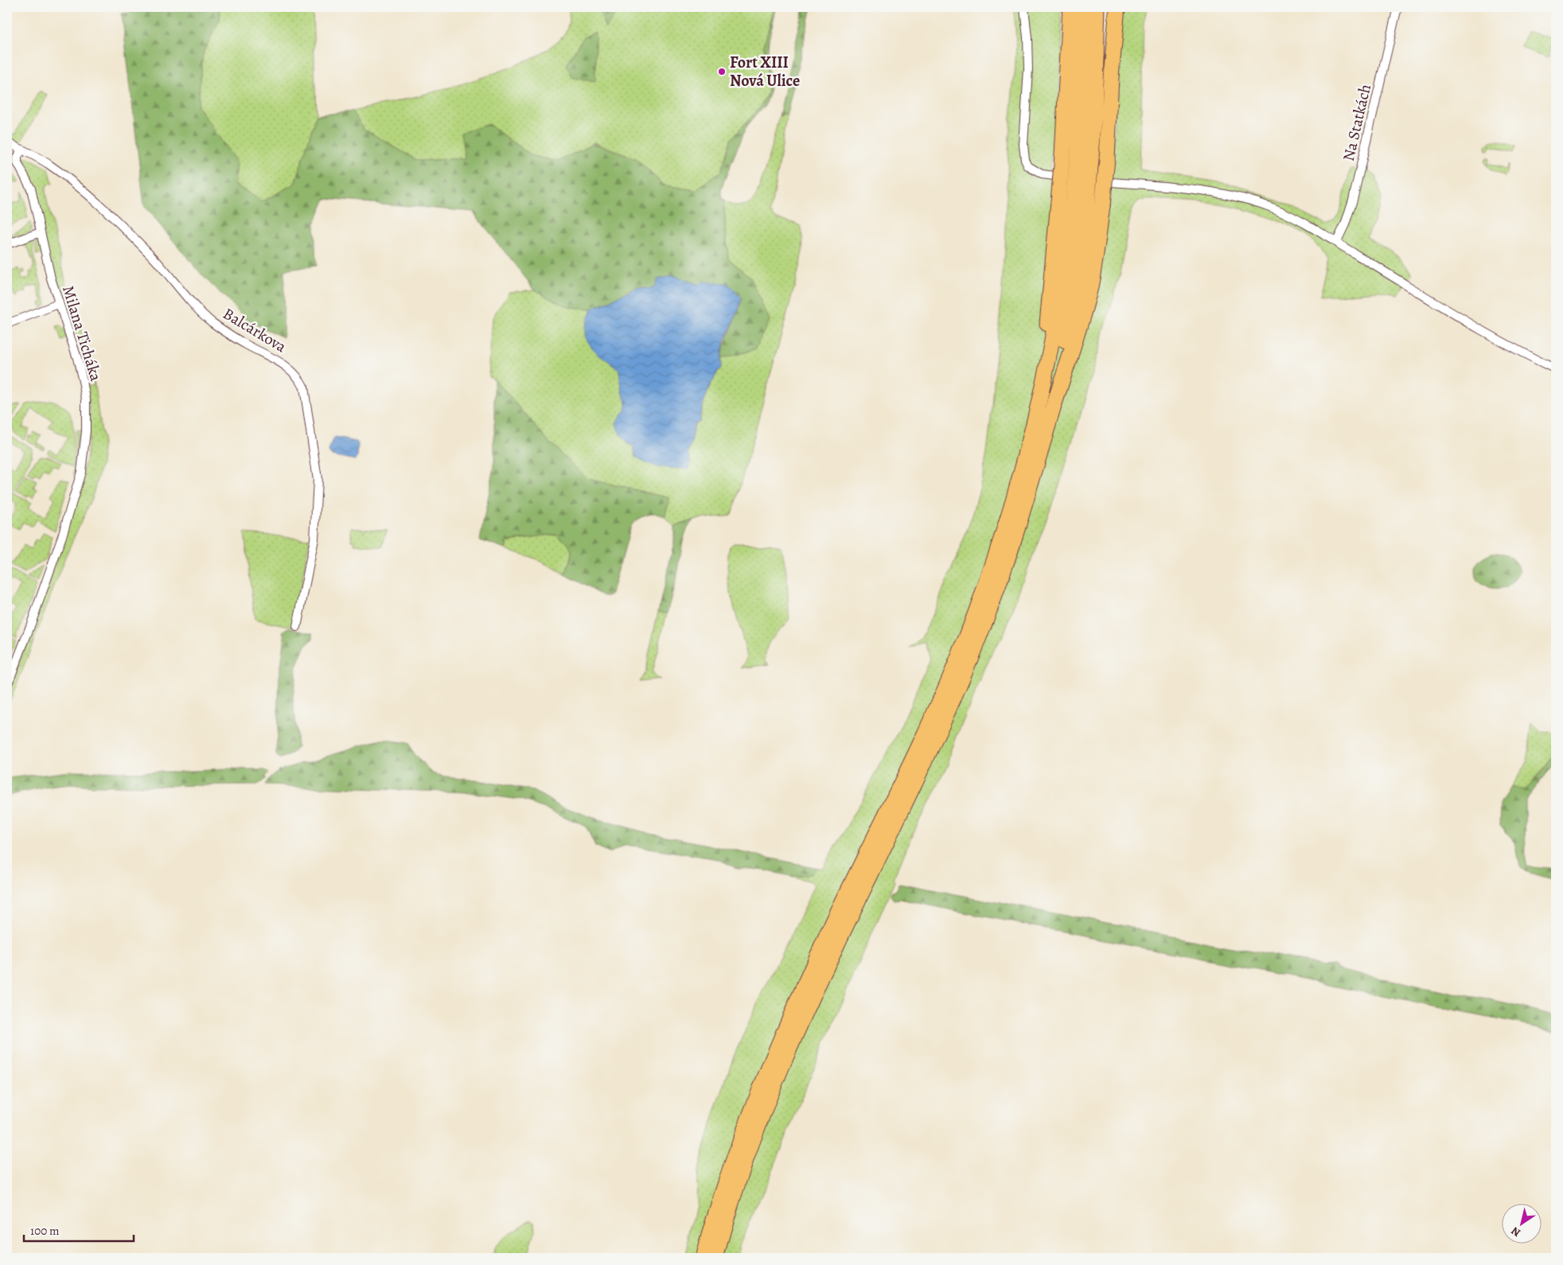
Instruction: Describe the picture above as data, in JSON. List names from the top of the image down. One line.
{"streets":{"street":["Na Statkách","Balcárkova","Milana Ticháka"]},"crossings":[["Balcárkova","Milana Ticháka"]],"places":["Fort XIII Nová Ulice"],"scale_bar":"100 m","north":"bottom left"}
